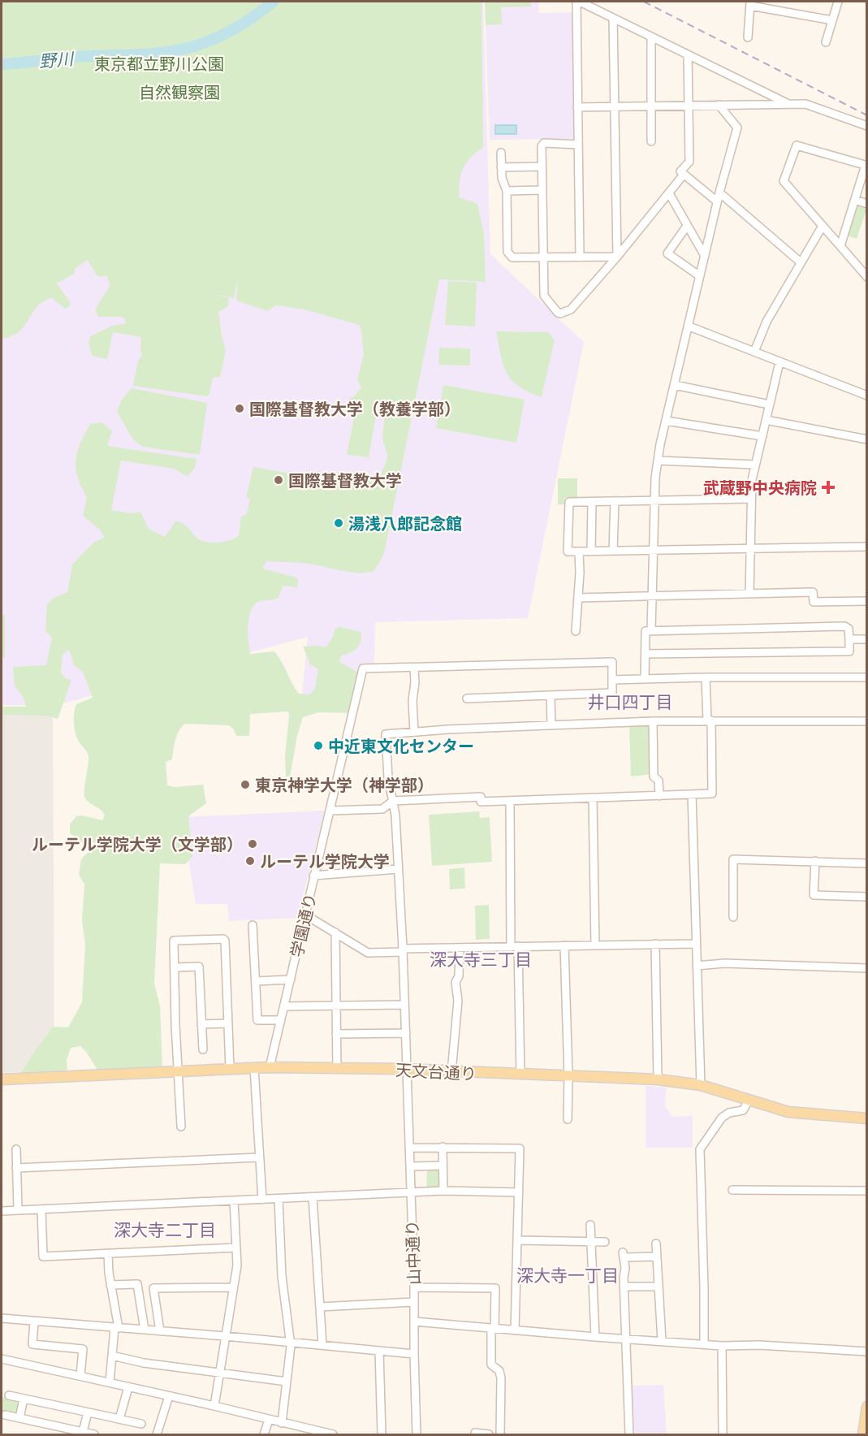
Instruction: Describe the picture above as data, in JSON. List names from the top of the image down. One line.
{"streets":{"main road":["天文台通り"],"street":["学園通り","山中通り"]},"crossings":[["学園通り","天文台通り"],["天文台通り","山中通り"]],"districts":["井口四丁目","深大寺三丁目","深大寺二丁目","深大寺一丁目"],"water":["野川"],"parks":["東京都立野川公園","自然観察園"],"places":{"other":["国際基督教大学（教養学部）","国際基督教大学","湯浅八郎記念館","中近東文化センター","東京神学大学（神学部）","ルーテル学院大学（文学部）","ルーテル学院大学"],"health":["武蔵野中央病院"]}}
